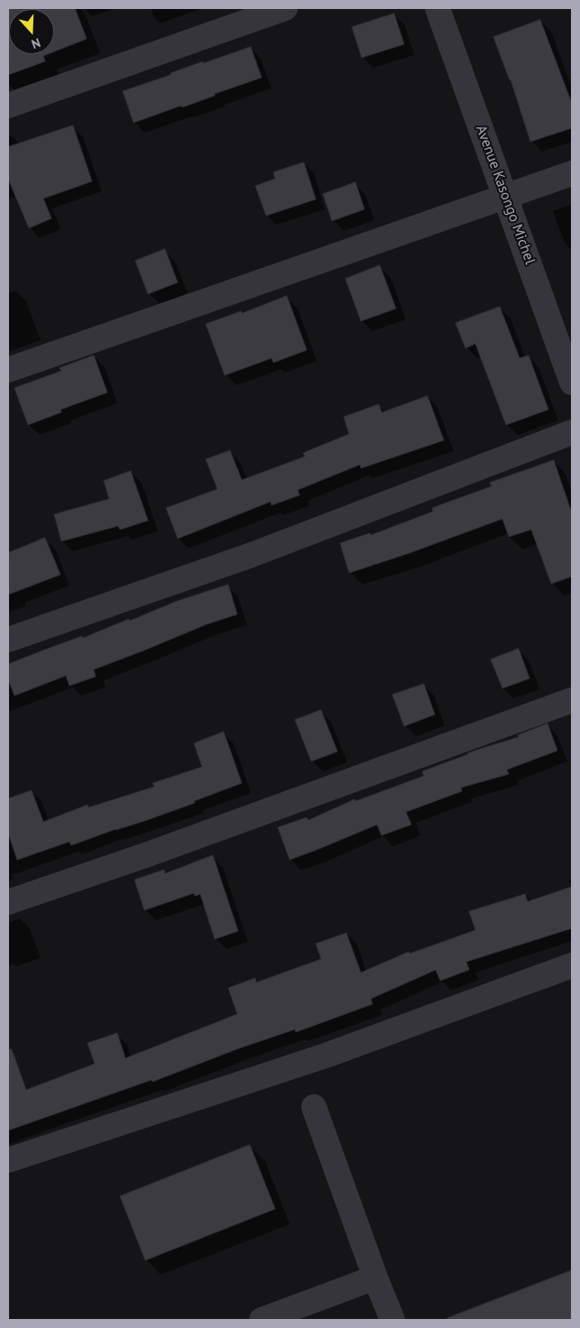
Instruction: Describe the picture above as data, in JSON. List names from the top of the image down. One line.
{"streets":{"street":["Avenue Kasongo Michel"]},"north":"bottom"}
